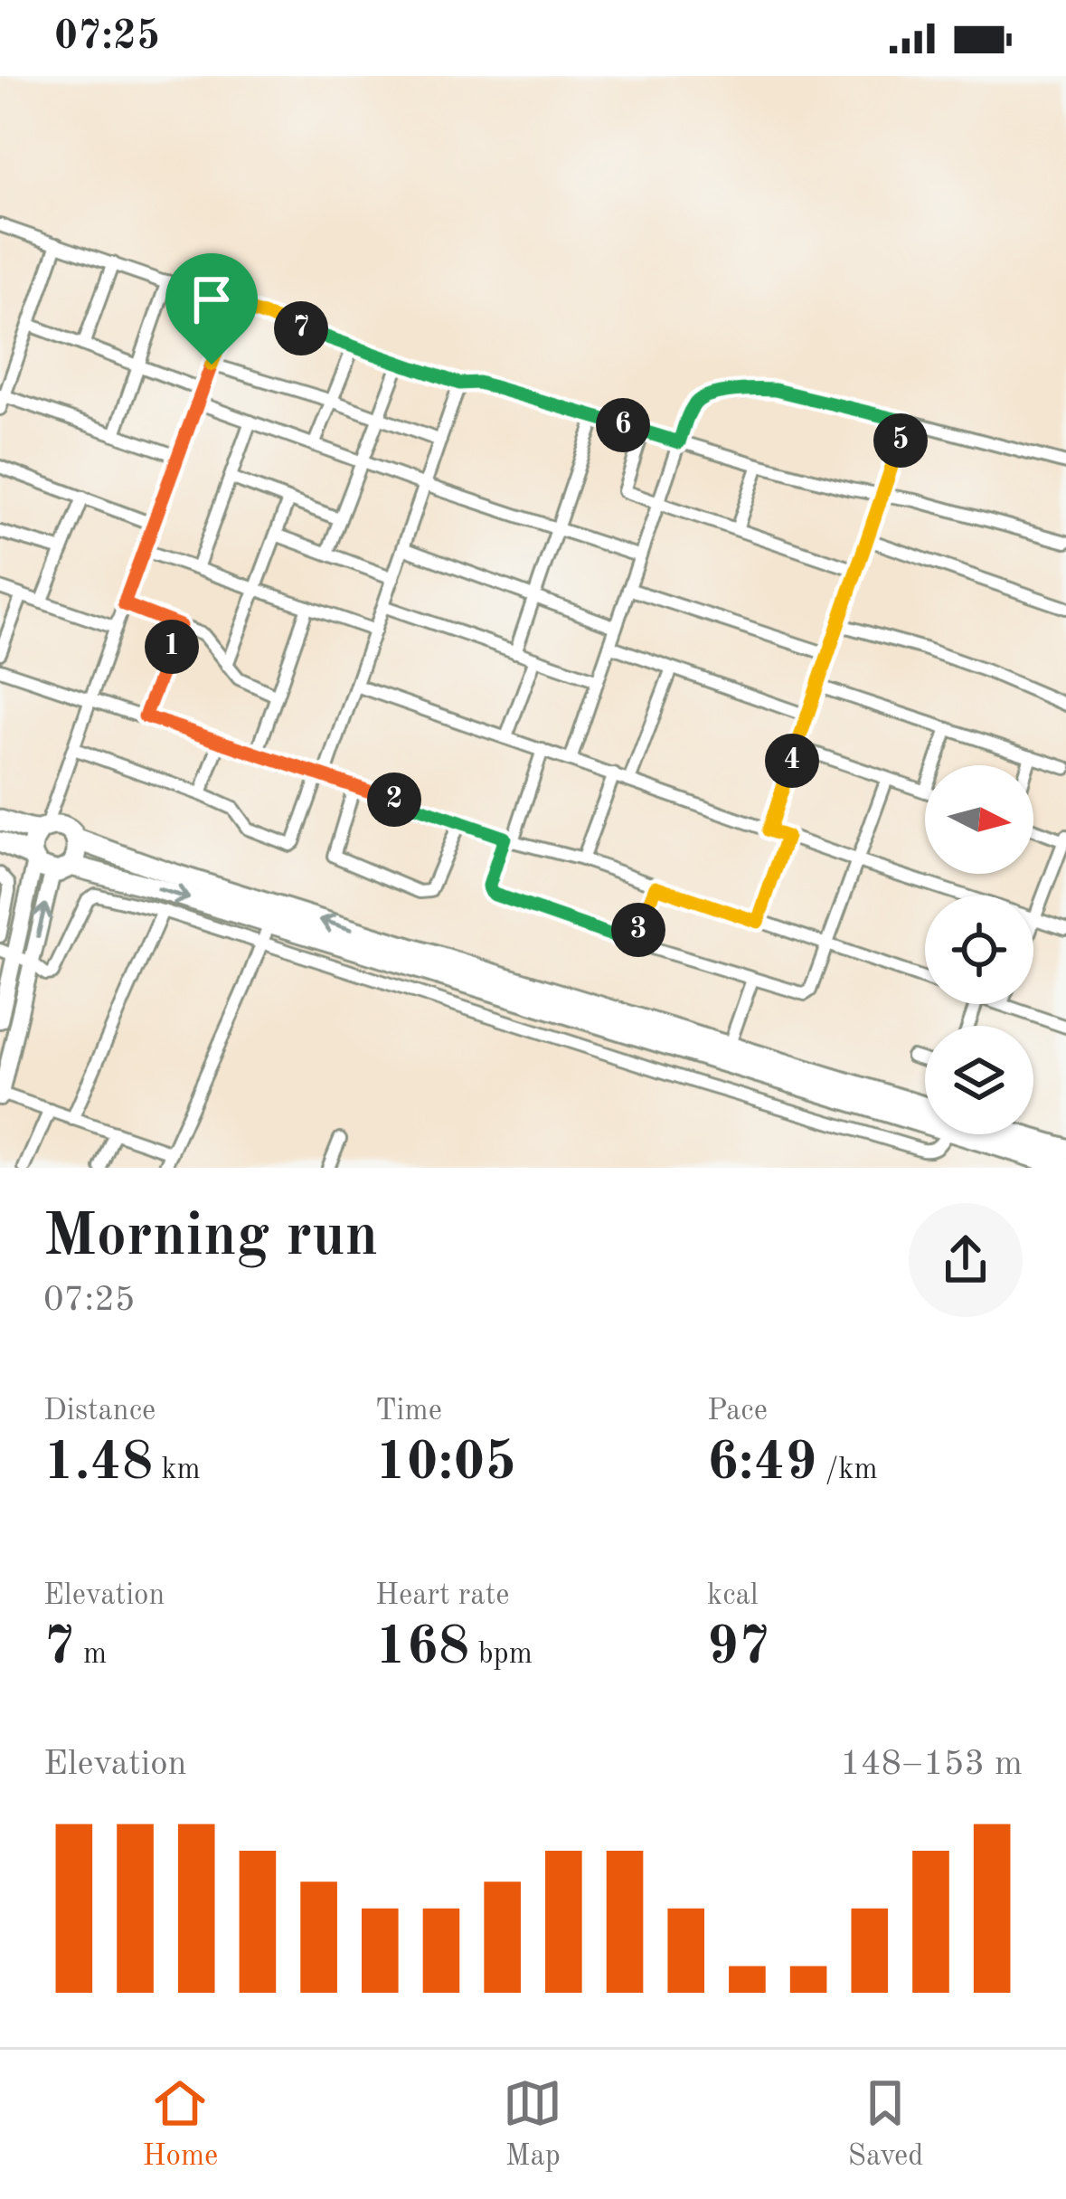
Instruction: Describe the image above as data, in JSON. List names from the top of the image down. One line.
{"north":"right","page":{"status":"07:25","pins":["7","6","5","1","4","2","3"],"heading":["Morning run","07:25"],"stats":[["Distance","1.48 km"],["Time","10:05"],["Pace","6:49 /km"],["Elevation","7 m"],["Heart rate","168 bpm"],["kcal","97"]],"chart":["Elevation","148–153 m"],"tabs":["Home","Map","Saved"]}}
